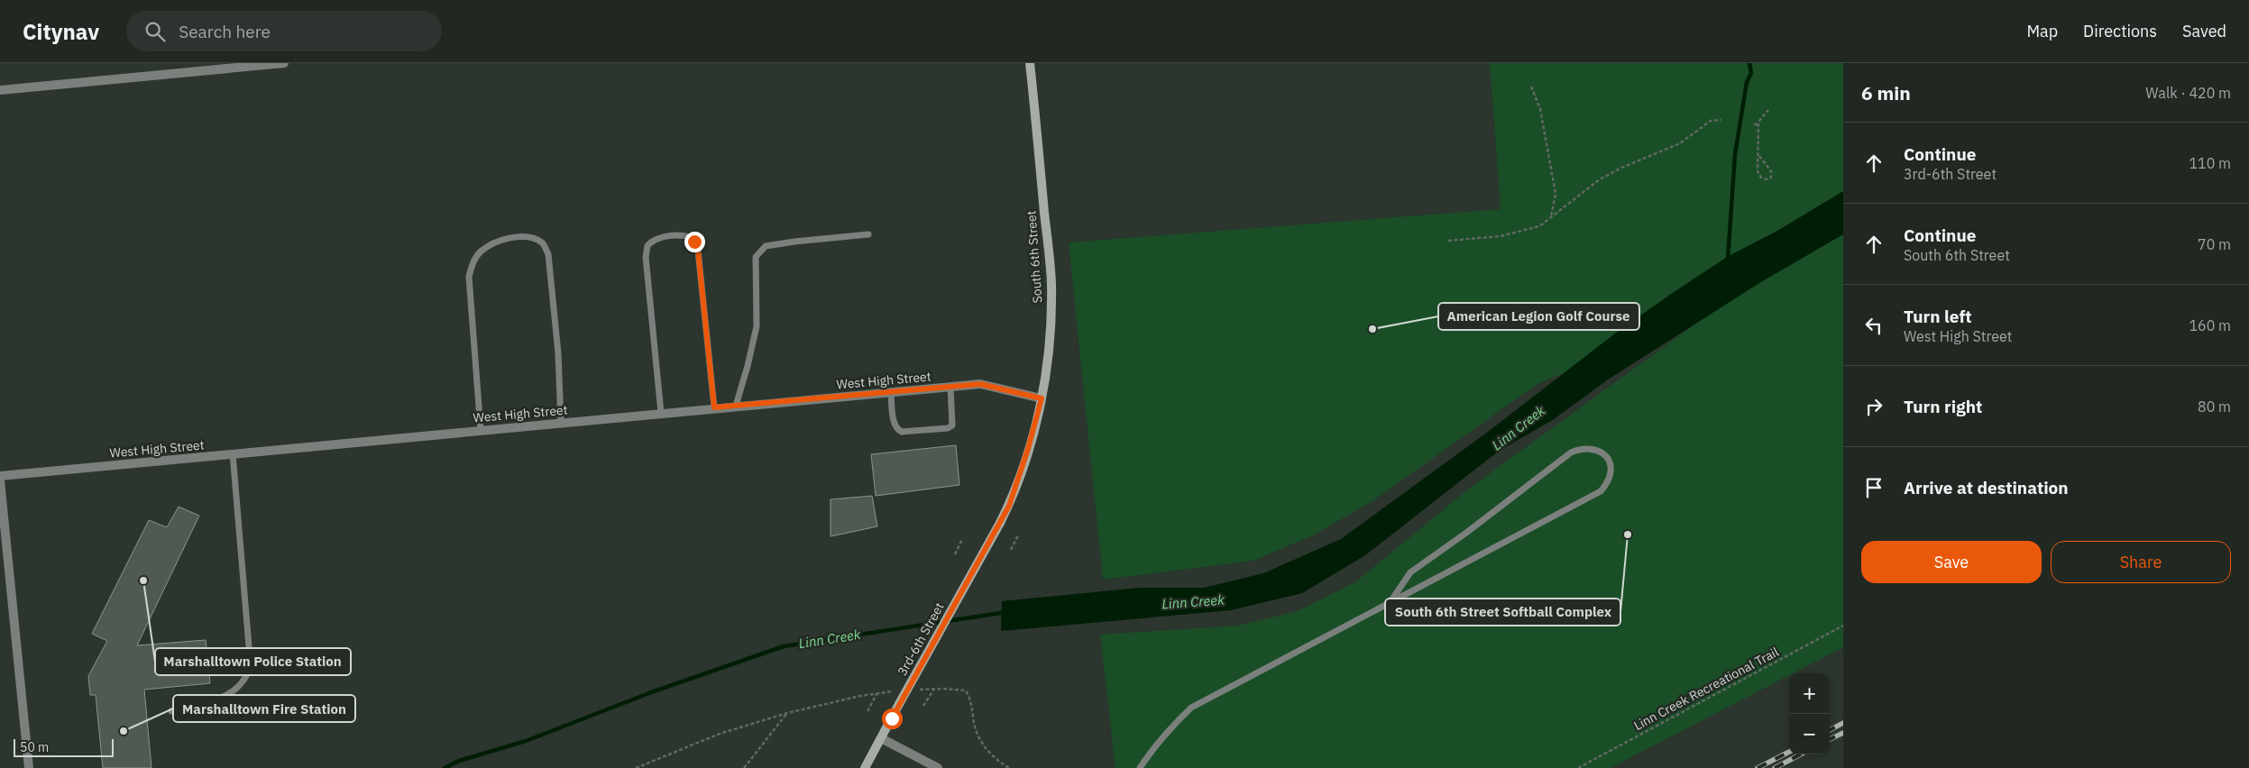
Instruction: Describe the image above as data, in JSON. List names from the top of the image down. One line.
{"streets":{"main road":["South 6th Street","3rd-6th Street"],"street":["West High Street"],"path":["Linn Creek Recreational Trail"]},"crossings":[["South 6th Street","West High Street"],["South 6th Street","3rd-6th Street"]],"water":["Linn Creek"],"places":["American Legion Golf Course","South 6th Street Softball Complex","Marshalltown Police Station","Marshalltown Fire Station"],"scale_bar":"50 m","page":{"header":"Citynav","search":"Search here","nav":["Map","Directions","Saved"],"heading":["6 min","Walk · 420 m"],"list":[["Continue","3rd-6th Street","110 m"],["Continue","South 6th Street","70 m"],["Turn left","West High Street","160 m"],["Turn right","80 m"],"Arrive at destination"],"buttons":["Save","Share"],"map_buttons":["+","−"],"scale":"50 m"}}
